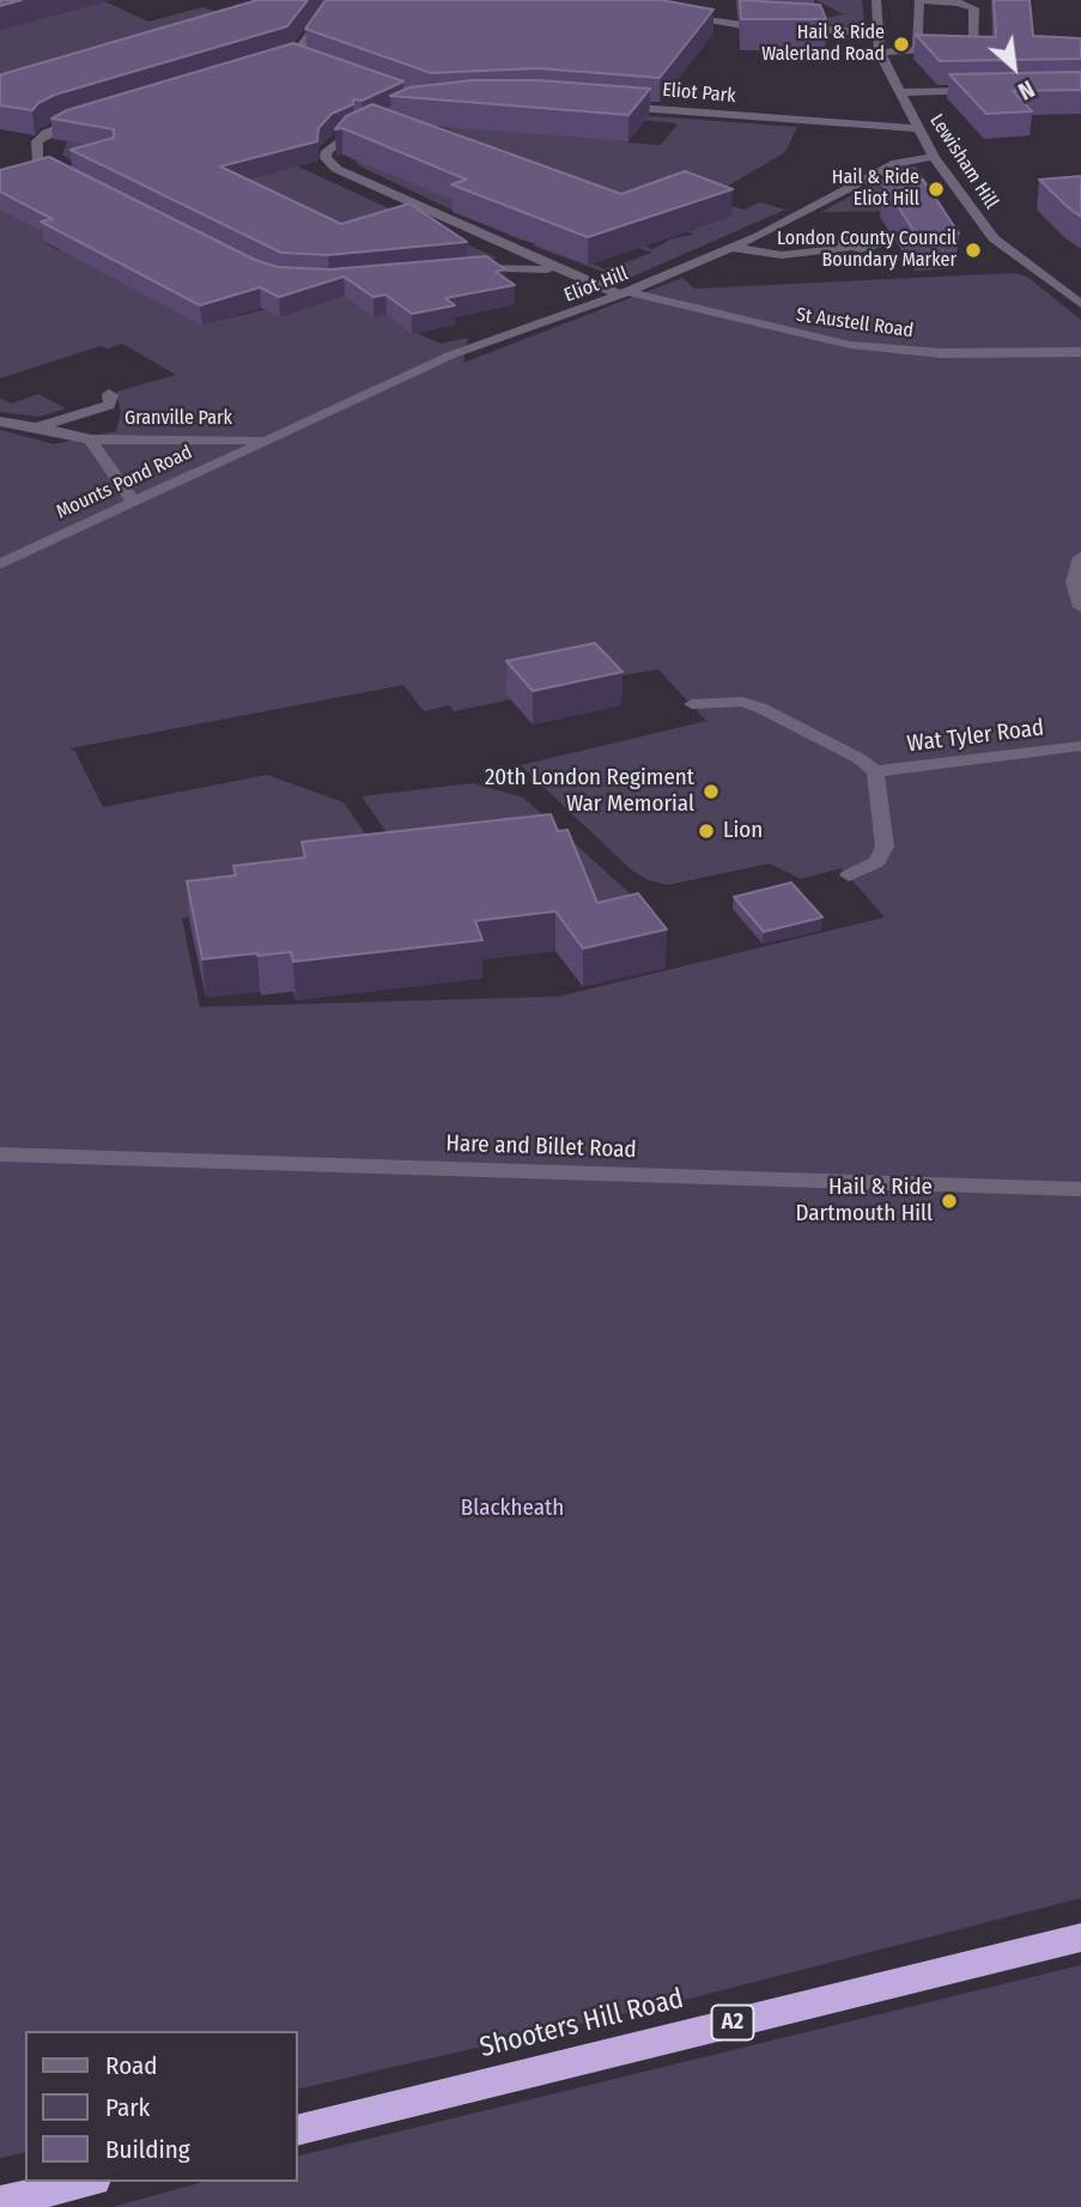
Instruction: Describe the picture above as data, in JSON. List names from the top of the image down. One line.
{"streets":{"highway":["A2","Shooters Hill Road"],"street":["Eliot Park","Lewisham Hill","Eliot Hill","St Austell Road","Granville Park","Mounts Pond Road","Wat Tyler Road","Hare and Billet Road"]},"crossings":[["Eliot Park","Lewisham Hill"],["Lewisham Hill","Eliot Hill"],["Eliot Hill","St Austell Road"],["Eliot Hill","Granville Park"],["Eliot Hill","Mounts Pond Road"],["Granville Park","Mounts Pond Road"]],"parks":["Blackheath"],"places":["Hail & Ride Walerland Road","Hail & Ride Eliot Hill","London County Council Boundary Marker","20th London Regiment War Memorial","Lion","Hail & Ride Dartmouth Hill"],"legend":["Road","Park","Building"],"north":"bottom right"}
